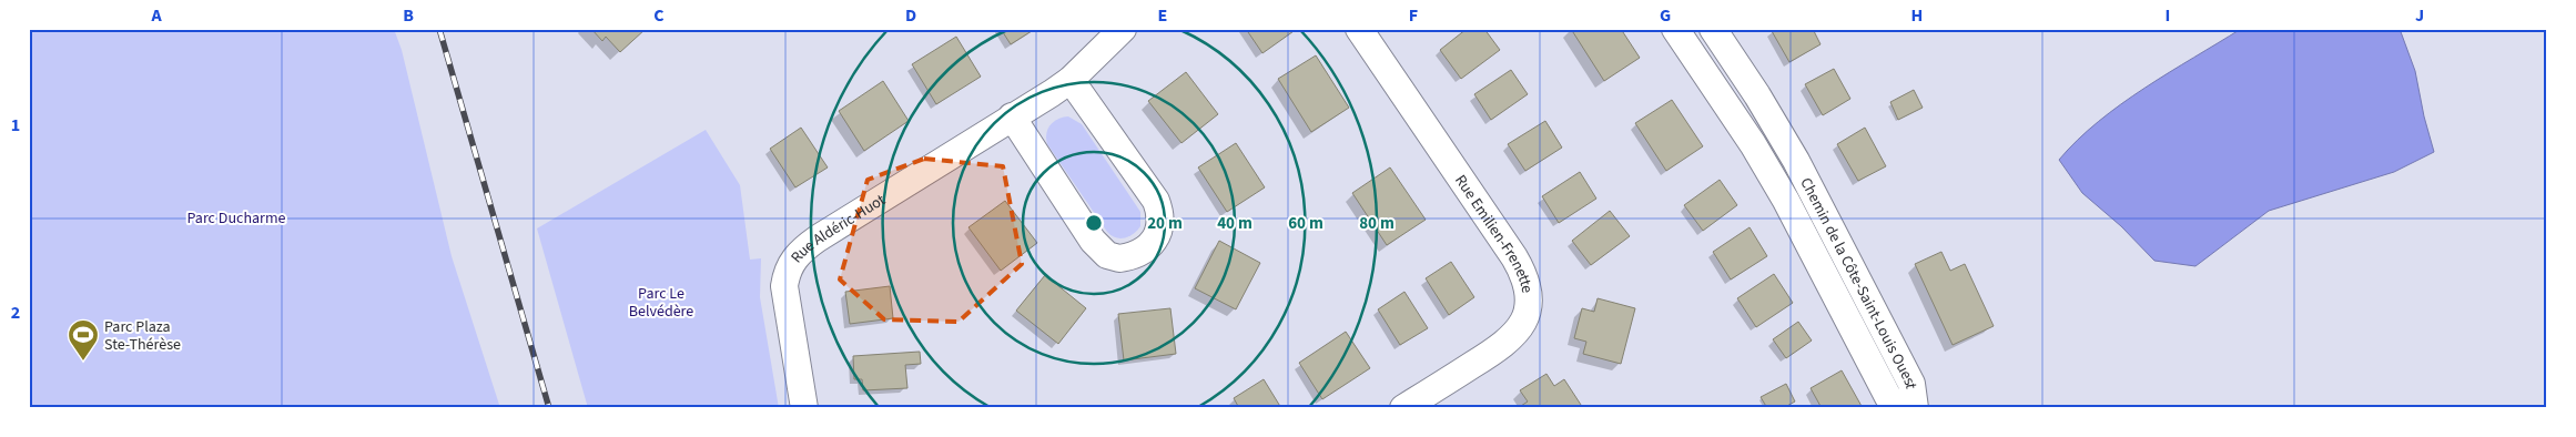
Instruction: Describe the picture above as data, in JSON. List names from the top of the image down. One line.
{"streets":{"street":["Rue Aldéric-Huot","Rue Emilien-Frenette","Chemin de la Côte-Saint-Louis Ouest"]},"parks":["Parc Ducharme","Parc Le Belvédère"],"places":{"sports":["Parc Plaza Ste-Thérèse"]},"grid":{"columns":["A","B","C","D","E","F","G","H","I","J"],"rows":["1","2"]},"rings":["20 m","40 m","60 m","80 m"]}
